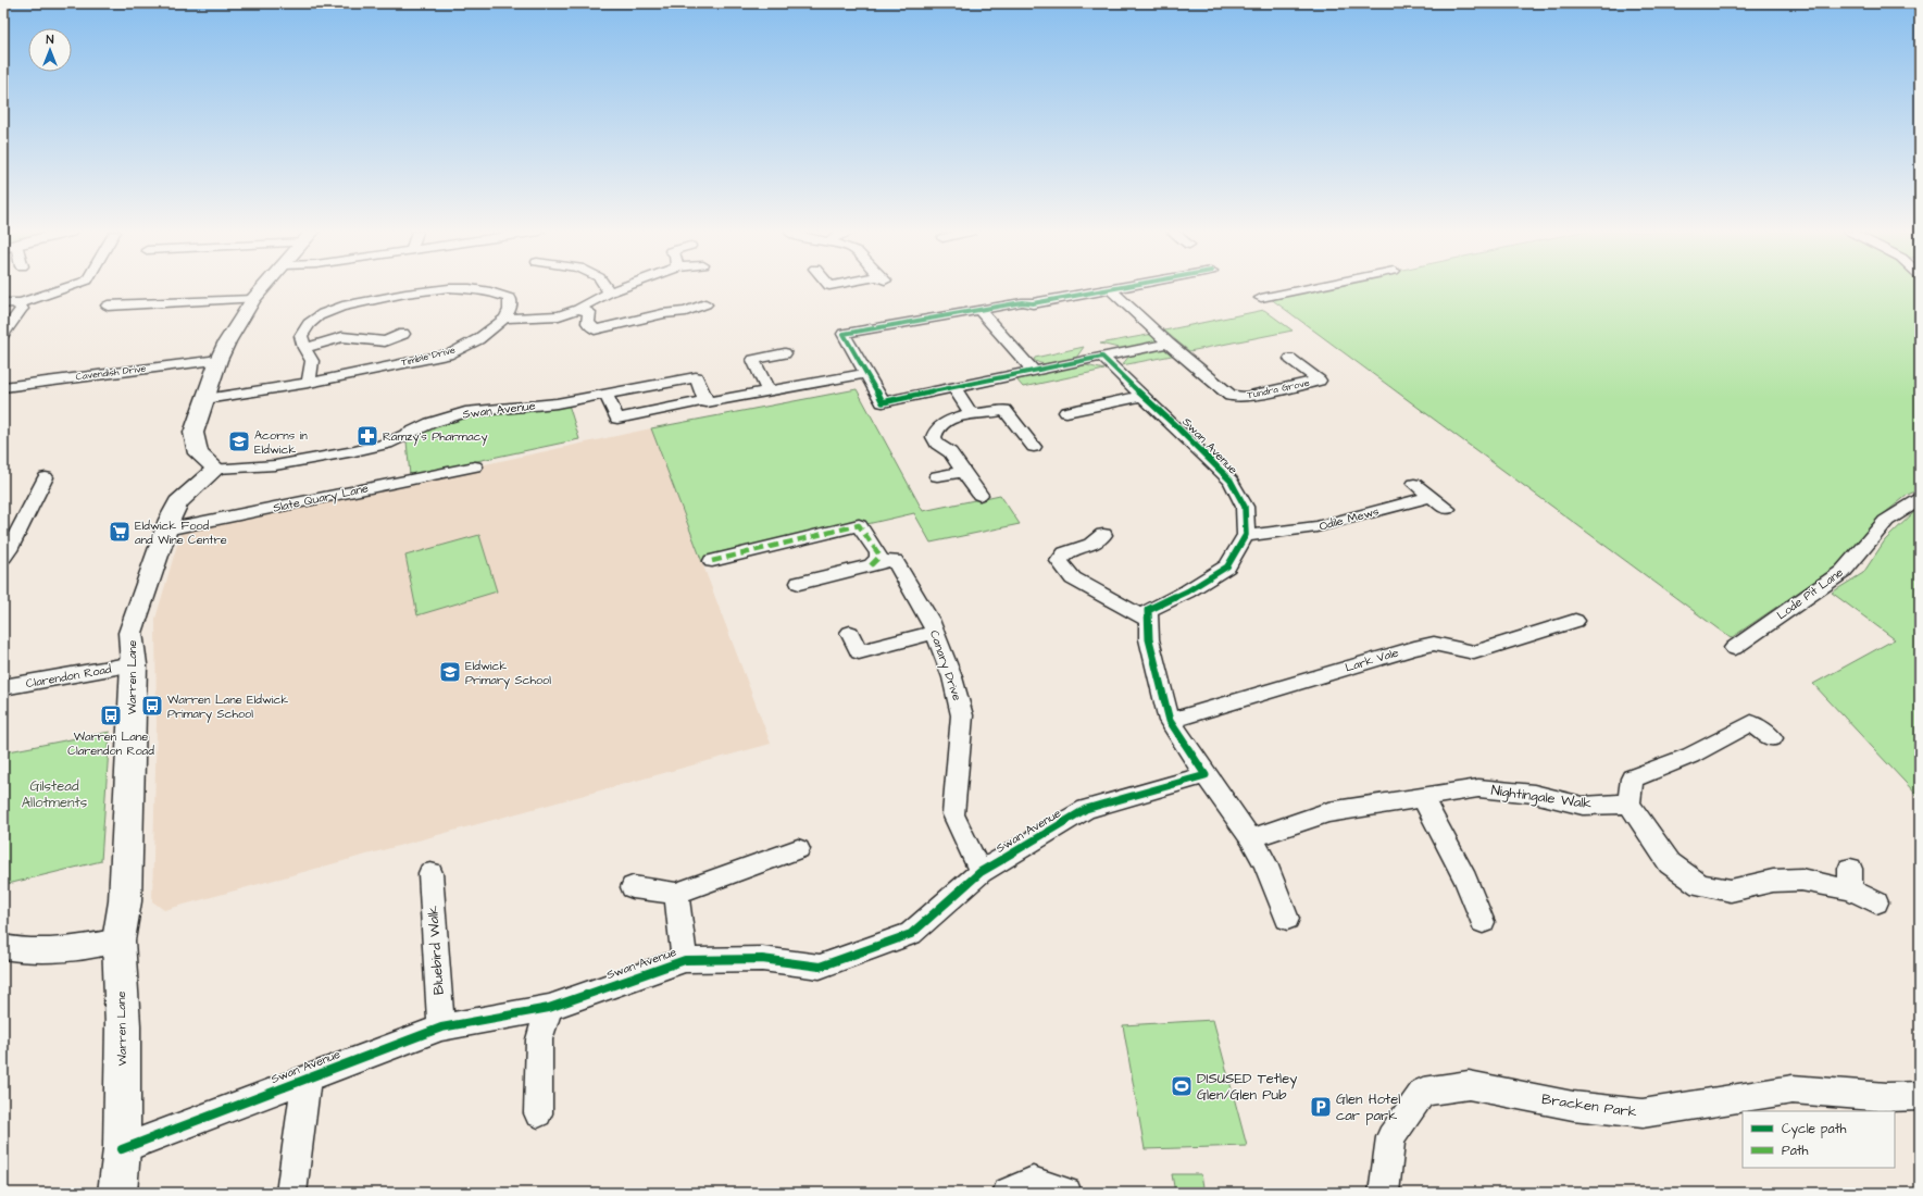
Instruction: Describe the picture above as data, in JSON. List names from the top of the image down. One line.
{"streets":{"street":["Timble Drive","Cavendish Drive","Tundra Grove","Swan Avenue","Slate Quary Lane","Odile Mews","Lode Pit Lane","Lark Vale","Canary Drive","Clarendon Road","Warren Lane","Nightingale Walk","Bluebird Walk","Bracken Park"]},"crossings":[["Swan Avenue","Odile Mews"],["Swan Avenue","Canary Drive"],["Swan Avenue","Warren Lane"],["Swan Avenue","Bluebird Walk"],["Slate Quary Lane","Warren Lane"],["Clarendon Road","Warren Lane"]],"parks":["Gilstead Allotments"],"places":{"pharmacy":["Ramzy's Pharmacy"],"school or university":["Acorns in Eldwick","Eldwick Primary School"],"supermarket":["Eldwick Food and Wine Centre"],"bus stop":["Warren Lane Eldwick Primary School","Warren Lane Clarendon Road"],"sports":["DISUSED Tetley Glen/Glen Pub"],"parking":["Glen Hotel car park"]},"legend":["Cycle path","Path"],"north":"top"}
